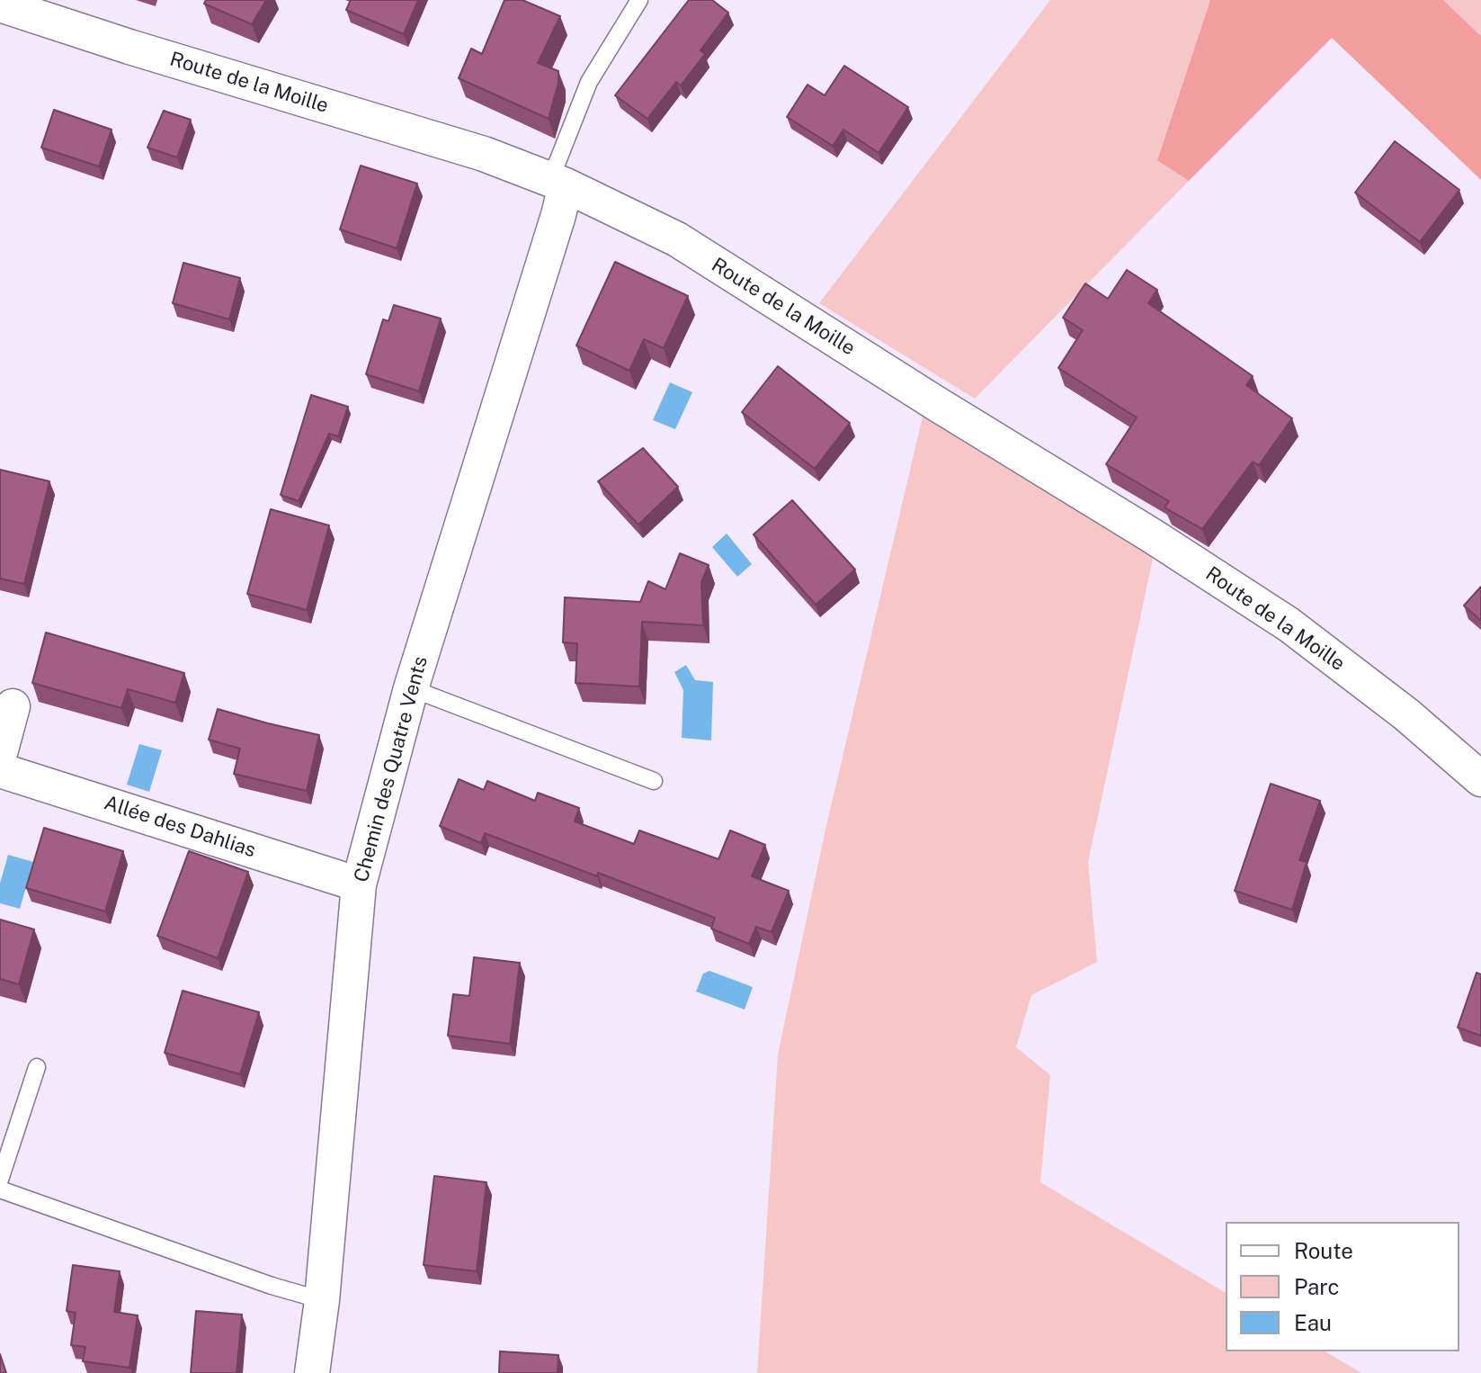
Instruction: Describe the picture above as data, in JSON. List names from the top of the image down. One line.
{"streets":{"street":["Route de la Moille","Chemin des Quatre Vents","Allée des Dahlias"]},"crossings":[["Route de la Moille","Chemin des Quatre Vents"],["Chemin des Quatre Vents","Allée des Dahlias"]],"legend":["Route","Parc","Eau"]}
